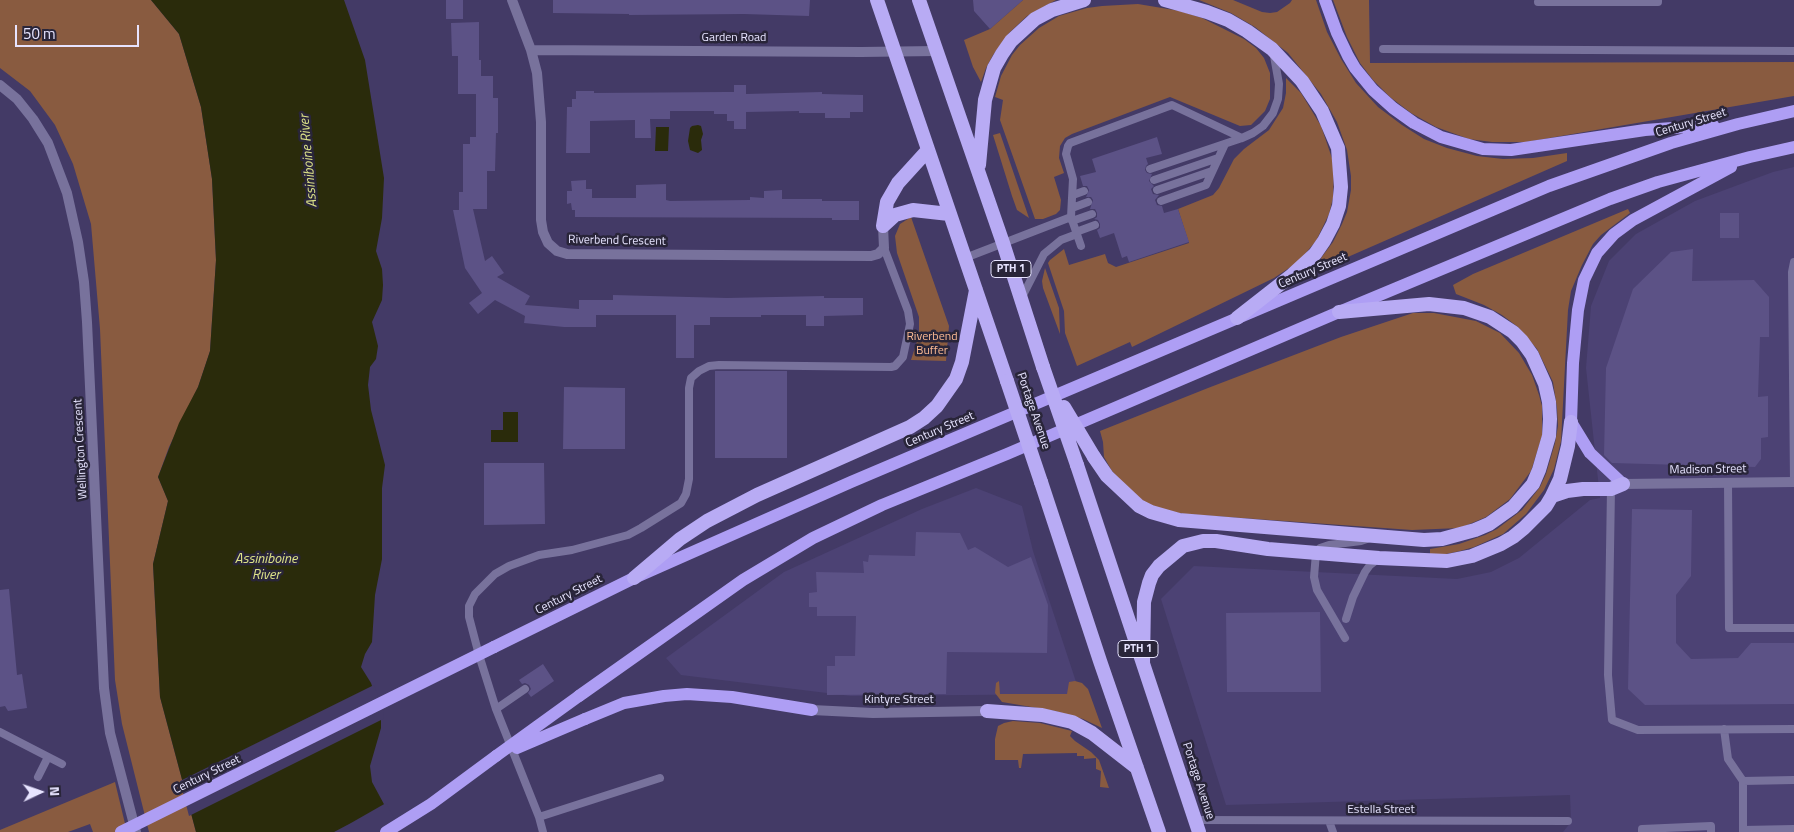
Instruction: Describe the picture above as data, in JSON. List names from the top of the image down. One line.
{"streets":{"highway":["PTH 1","Portage Avenue"],"main road":["Century Street"],"street":["Garden Road","Riverbend Crescent","Wellington Crescent","Madison Street","Kintyre Street"],"lane":["Estella Street"]},"crossings":[["Garden Road","Riverbend Crescent"],["Garden Road","Portage Avenue"],["Portage Avenue","Estella Street"]],"water":["Assiniboine River"],"parks":["Riverbend Buffer"],"scale_bar":"50 m","north":"right"}
